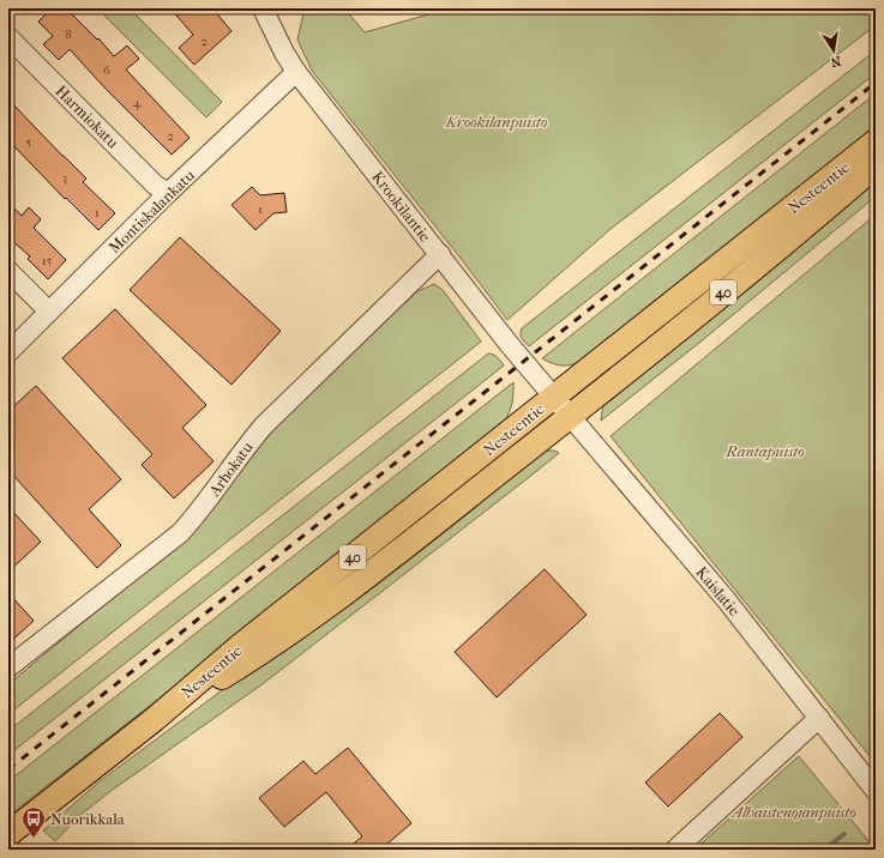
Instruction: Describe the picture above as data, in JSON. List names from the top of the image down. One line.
{"streets":{"main road":["Nesteentie","40"],"street":["Harmiokatu","Krookilantie","Montiskalankatu","Arhokatu","Kaislatie"]},"crossings":[["Harmiokatu","Montiskalankatu"],["Nesteentie","Krookilantie"],["Nesteentie","Kaislatie"],["Krookilantie","Montiskalankatu"],["Krookilantie","Arhokatu"],["Krookilantie","Kaislatie"]],"parks":["Krookilanpuisto","Rantapuisto","Alhaistenojanpuisto"],"places":{"bus stop":["Nuorikkala"]},"house_numbers":["8","2","6","4","2","5","3","1","1","15"],"north":"bottom"}
